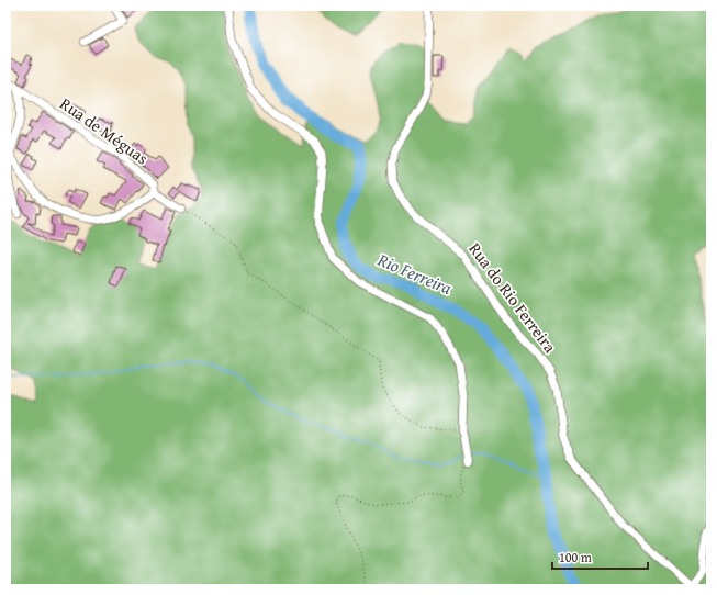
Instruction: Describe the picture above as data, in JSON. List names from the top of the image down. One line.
{"streets":{"street":["Rua de Méguas","Rua do Rio Ferreira"]},"water":["Rio Ferreira"],"scale_bar":"100 m"}
